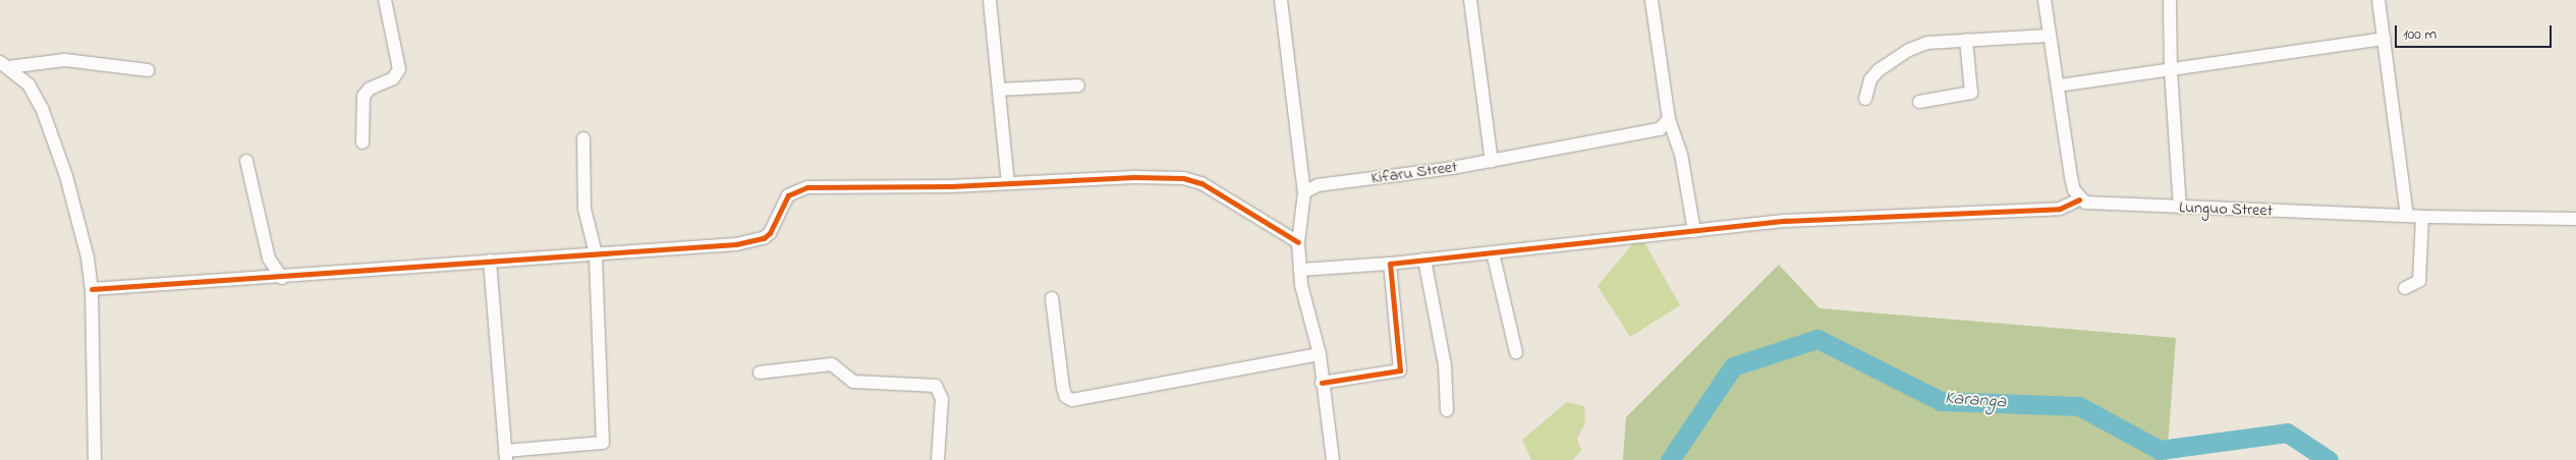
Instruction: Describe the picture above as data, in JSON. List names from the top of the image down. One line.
{"streets":{"street":["Kifaru Street","Lunguo Street"]},"water":["Karanga"],"scale_bar":"100 m"}
